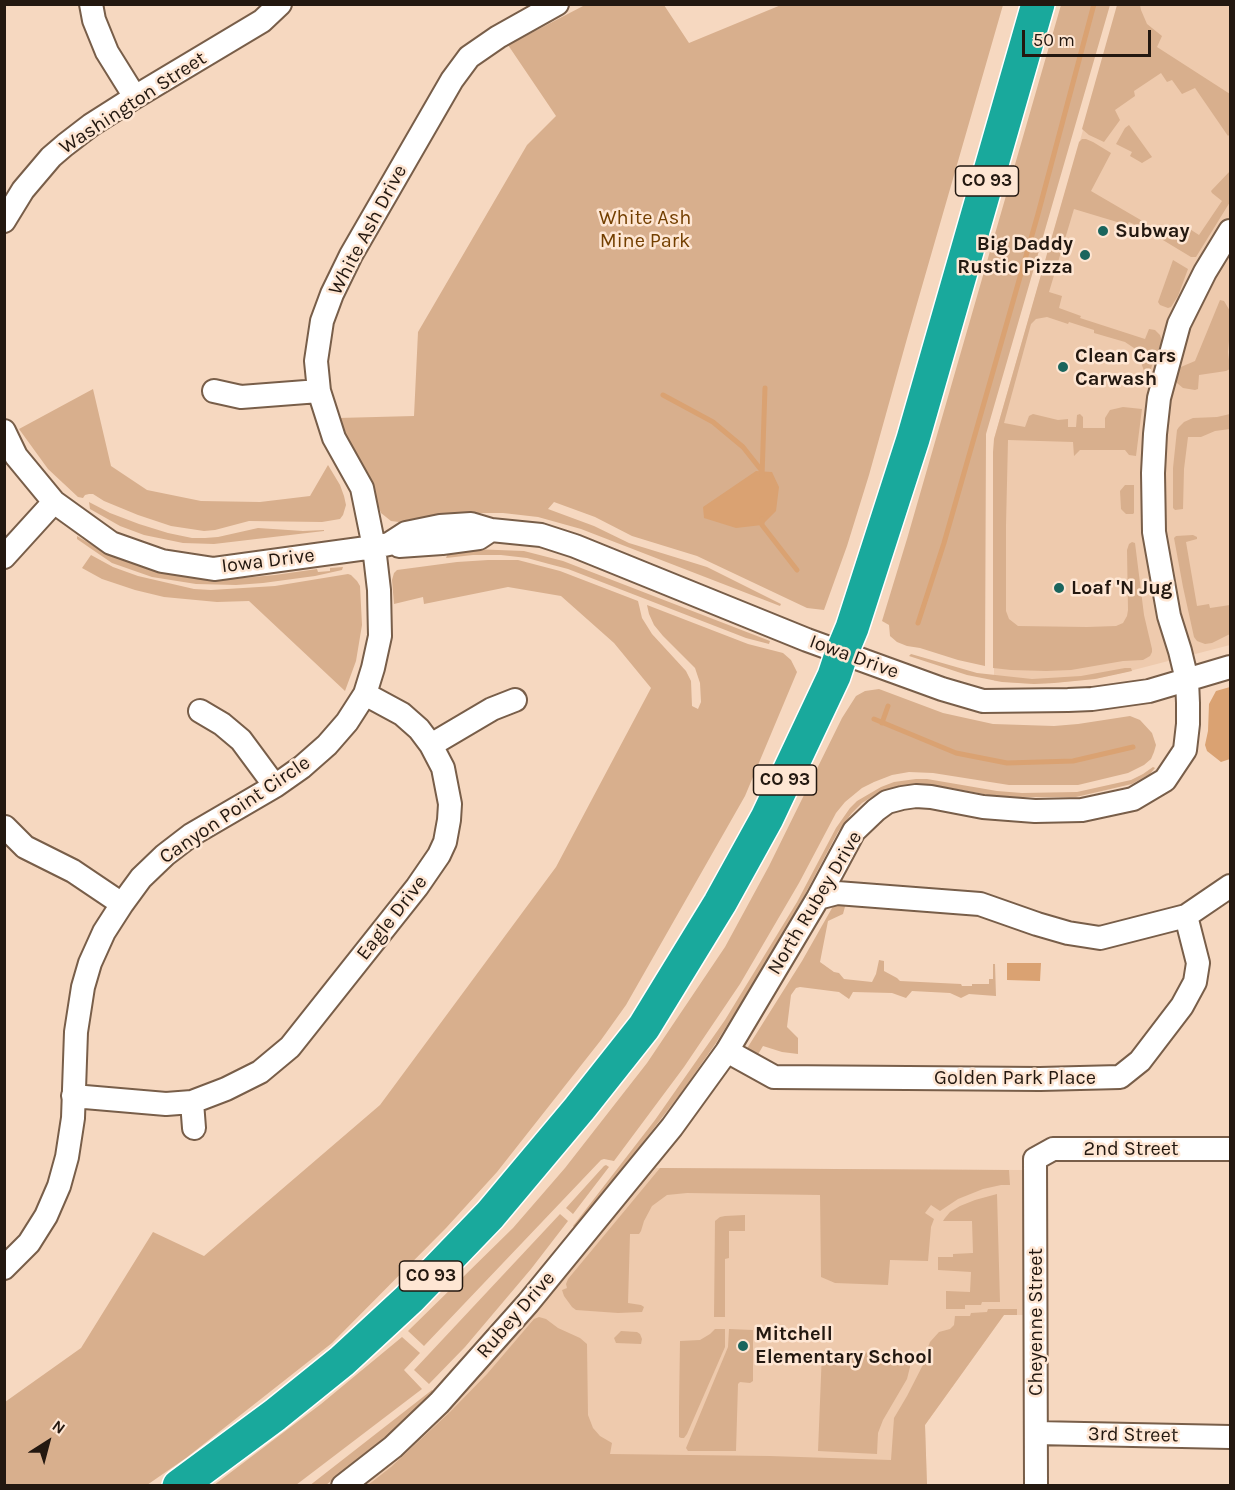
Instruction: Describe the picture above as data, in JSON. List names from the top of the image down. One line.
{"streets":{"highway":["CO 93"],"street":["Washington Street","White Ash Drive","Iowa Drive","Canyon Point Circle","North Rubey Drive","Eagle Drive","Golden Park Place","2nd Street","Rubey Drive","Cheyenne Street","3rd Street"]},"crossings":[["CO 93","Iowa Drive"],["White Ash Drive","Iowa Drive"],["White Ash Drive","Canyon Point Circle"],["Iowa Drive","Canyon Point Circle"],["Iowa Drive","North Rubey Drive"],["Canyon Point Circle","Eagle Drive"],["North Rubey Drive","Golden Park Place"],["North Rubey Drive","Rubey Drive"],["2nd Street","Cheyenne Street"],["Cheyenne Street","3rd Street"]],"parks":["White Ash Mine Park"],"places":["Subway","Big Daddy Rustic Pizza","Clean Cars Carwash","Loaf 'N Jug","Mitchell Elementary School"],"scale_bar":"50 m","north":"top right"}
